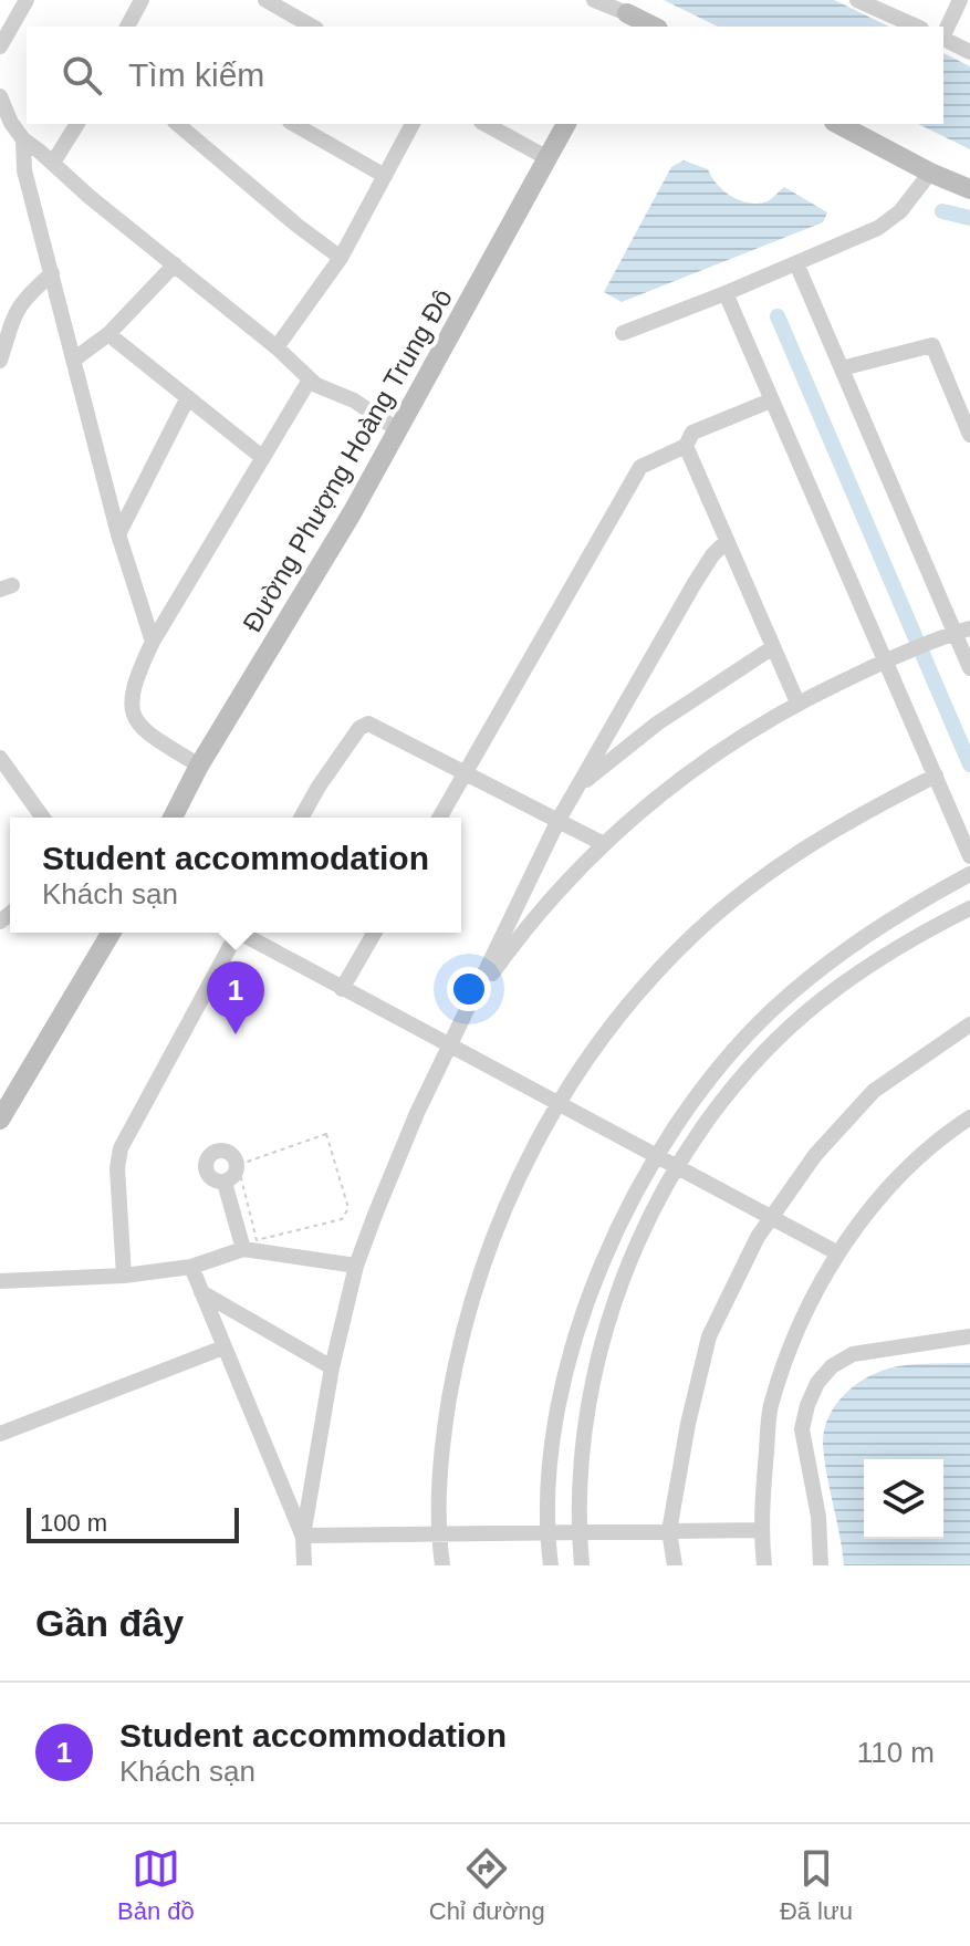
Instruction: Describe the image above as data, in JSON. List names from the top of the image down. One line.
{"streets":{"street":["Đường Phượng Hoàng Trung Đô"]},"scale_bar":"100 m","page":{"search":"Tìm kiếm","popup":["Student accommodation","Khách sạn"],"pins":"1","scale":"100 m","heading":"Gần đây","list":[{"mark":"1","name":"Student accommodation","note":"Khách sạn","value":"110 m"}],"nav":["Bản đồ","Chỉ đường","Đã lưu"]}}
